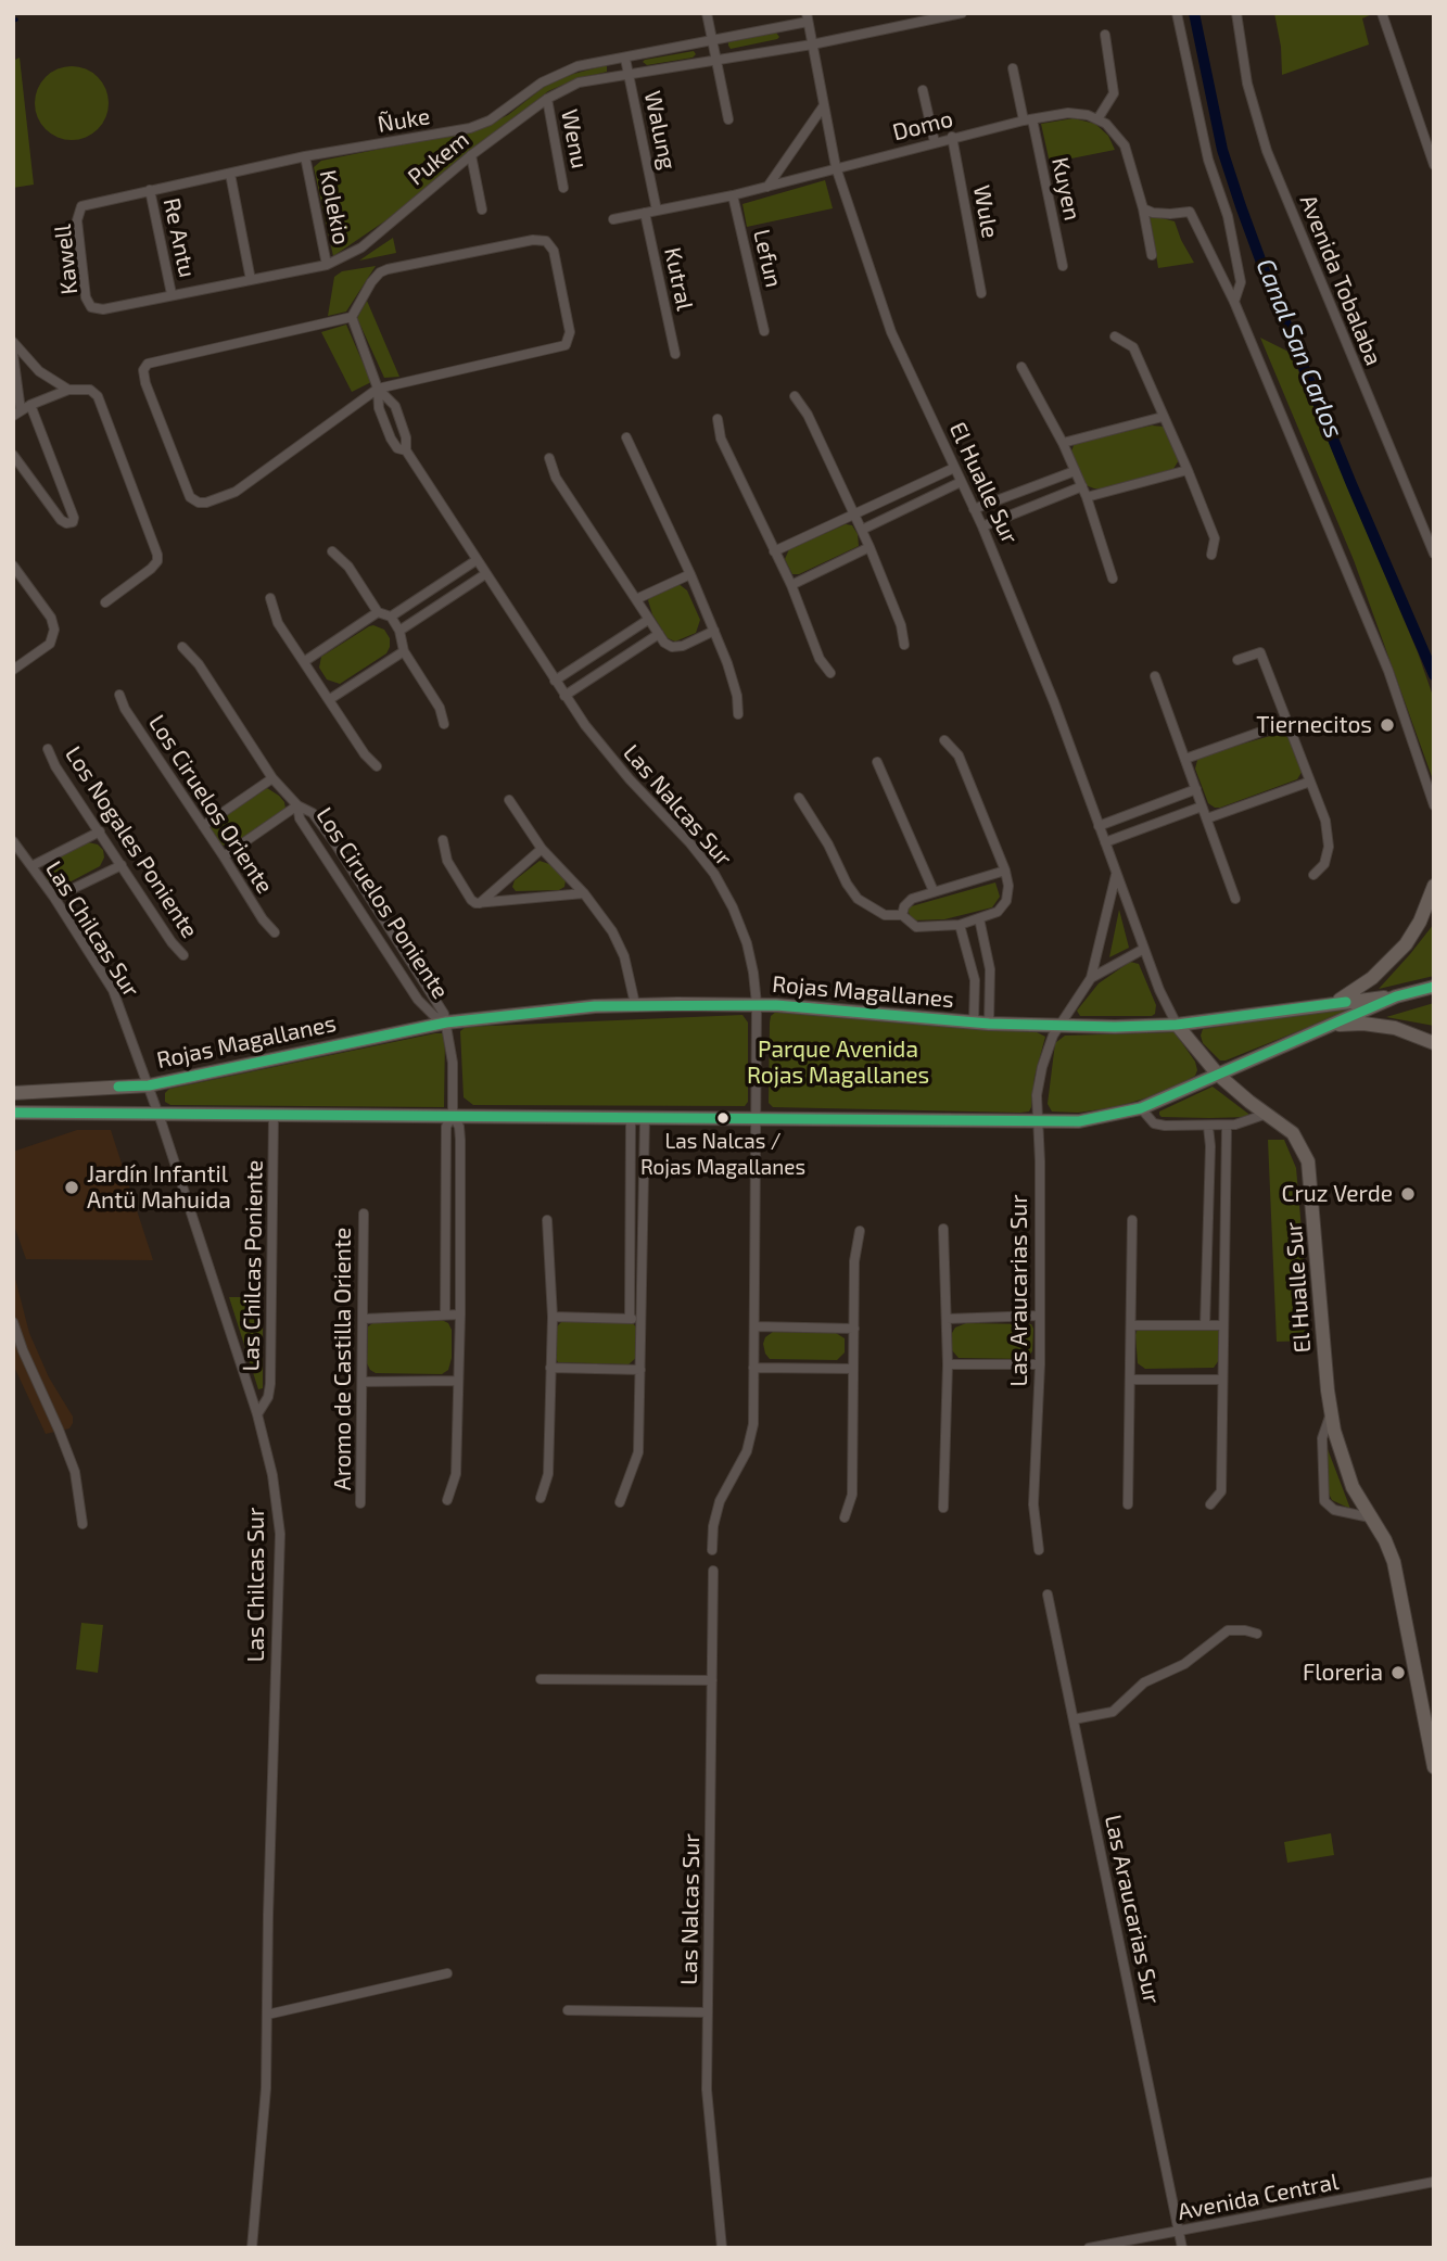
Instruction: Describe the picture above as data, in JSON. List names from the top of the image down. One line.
{"streets":{"street":["Ñuke","Domo","Walung","Wenu","Pukem","Kuyen","Kolekio","Wule","Re Antu","Lefun","Kawell","Kutral","Avenida Tobalaba","El Hualle Sur","Los Ciruelos Oriente","Las Nalcas Sur","Los Nogales Poniente","Los Ciruelos Poniente","Las Chilcas Sur","Rojas Magallanes","Las Chilcas Poniente","Las Araucarias Sur","Aromo de Castilla Oriente","Avenida Central"]},"crossings":[["Ñuke","Walung"],["Ñuke","Kolekio"],["Ñuke","Re Antu"],["Ñuke","Kawell"],["Ñuke","El Hualle Sur"],["Domo","Walung"],["Domo","Kuyen"],["Domo","Wule"],["Domo","Lefun"],["Domo","Kutral"],["Domo","El Hualle Sur"],["Walung","Pukem"],["Wenu","Pukem"],["Pukem","Kolekio"],["Pukem","Re Antu"],["Pukem","Kawell"],["Pukem","El Hualle Sur"],["El Hualle Sur","Rojas Magallanes"],["Las Nalcas Sur","Rojas Magallanes"],["Los Ciruelos Poniente","Rojas Magallanes"],["Las Chilcas Sur","Rojas Magallanes"],["Las Chilcas Sur","Las Chilcas Poniente"],["Rojas Magallanes","Las Chilcas Poniente"],["Rojas Magallanes","Las Araucarias Sur"],["Las Araucarias Sur","Avenida Central"]],"water":["Canal San Carlos"],"parks":["Parque Avenida Rojas Magallanes"],"places":["Tiernecitos","Las Nalcas / Rojas Magallanes","Jardín Infantil Antü Mahuida","Cruz Verde","Floreria"]}
